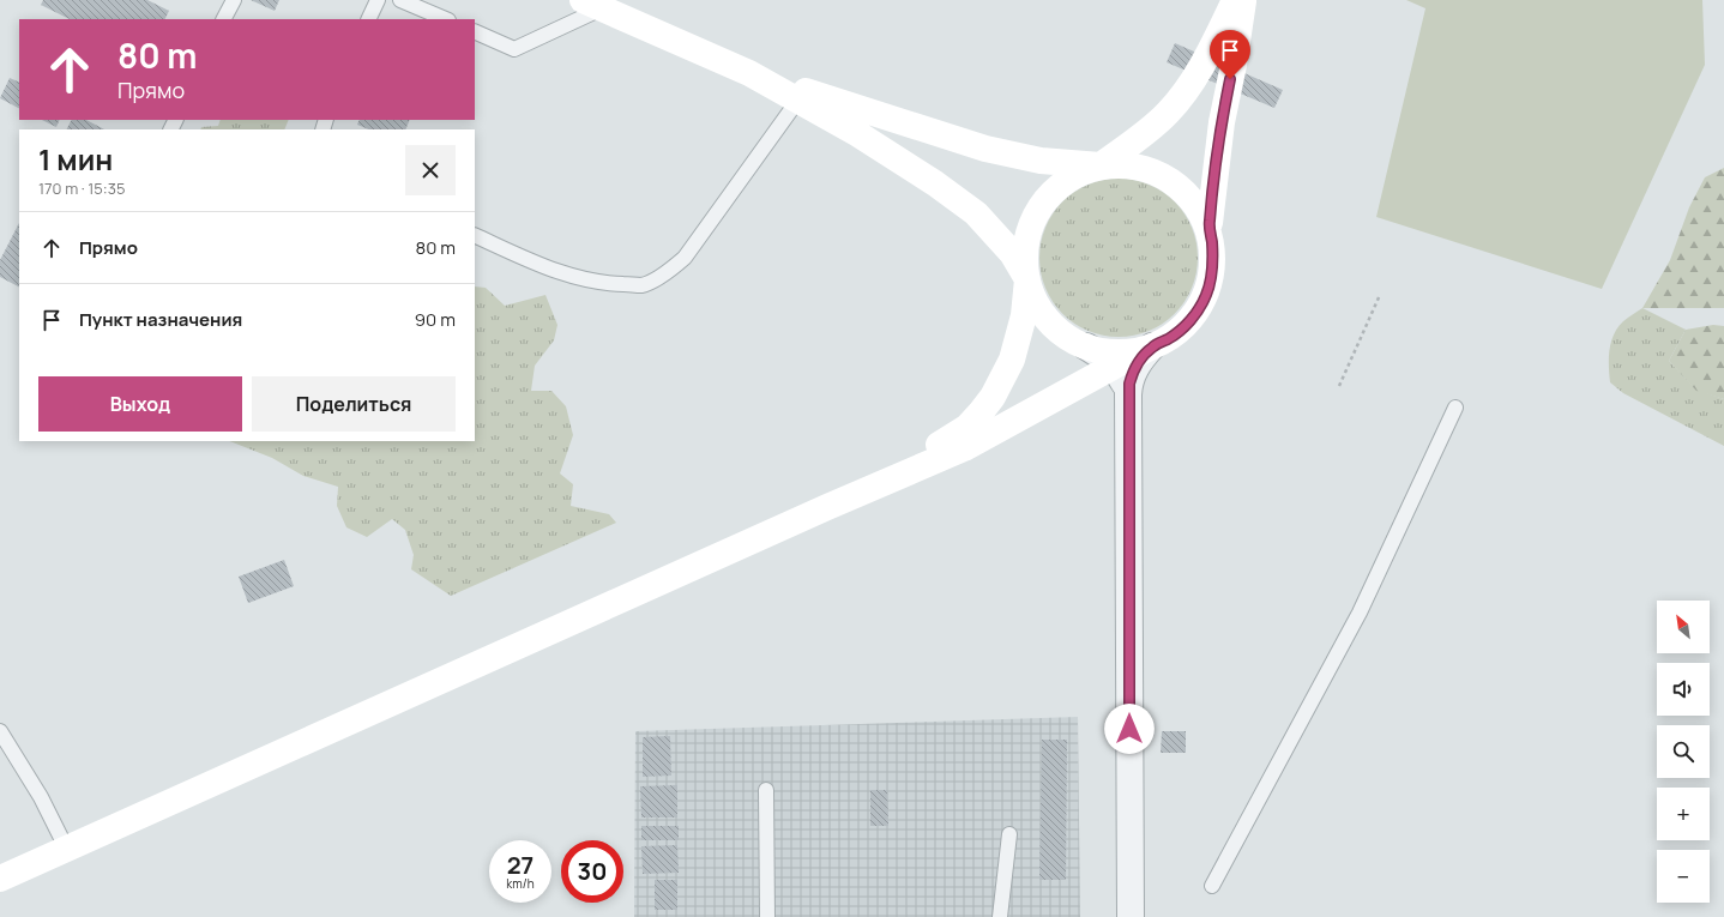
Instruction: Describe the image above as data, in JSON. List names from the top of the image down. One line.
{"north":"top left","page":{"turn":["80 m","Прямо"],"heading":["1 мин","170 m · 15:35"],"list":[{"name":"Прямо","value":"80 m"},{"name":"Пункт назначения","value":"90 m"}],"buttons":["Выход","Поделиться"],"map_buttons":["+","−"],"speed":"27 km/h","limit":"30"}}
